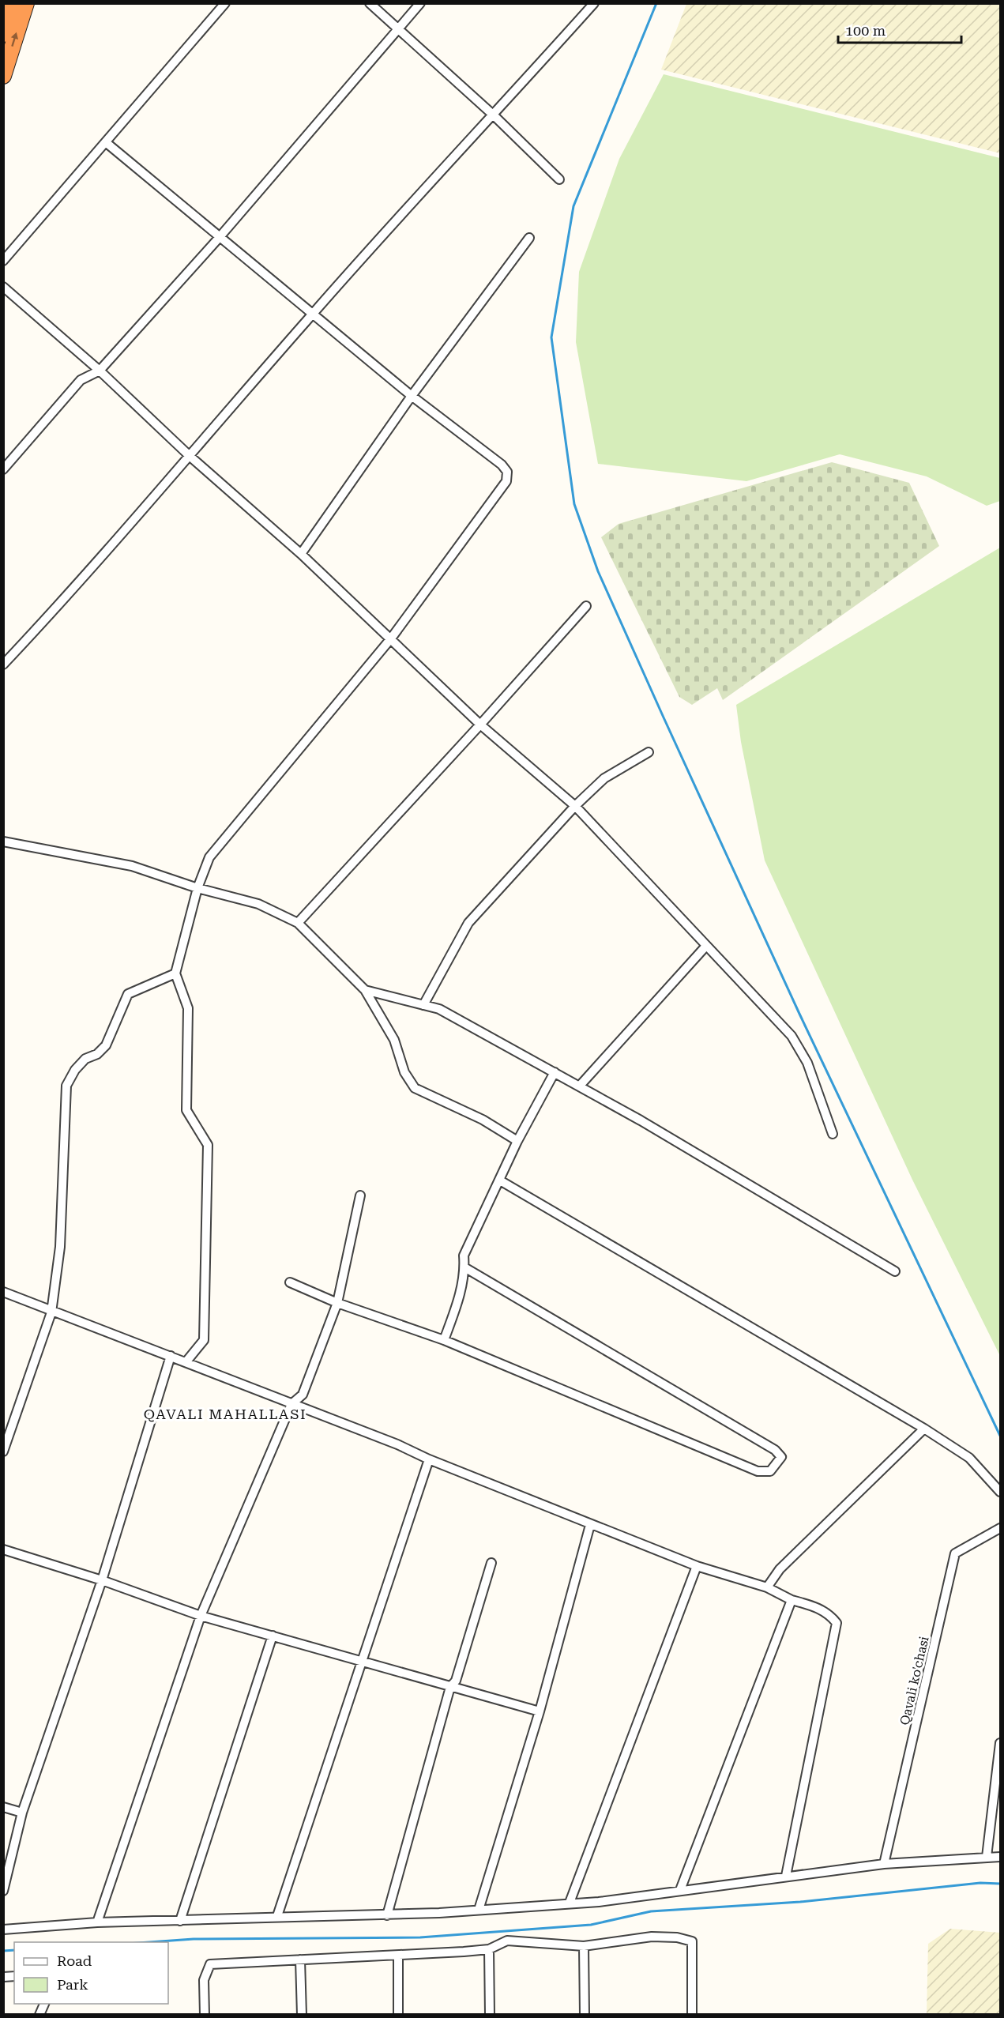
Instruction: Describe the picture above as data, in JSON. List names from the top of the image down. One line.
{"streets":{"street":["Qavali ko'chasi"]},"districts":["QAVALI MAHALLASI"],"legend":["Road","Park"],"scale_bar":"100 m"}
